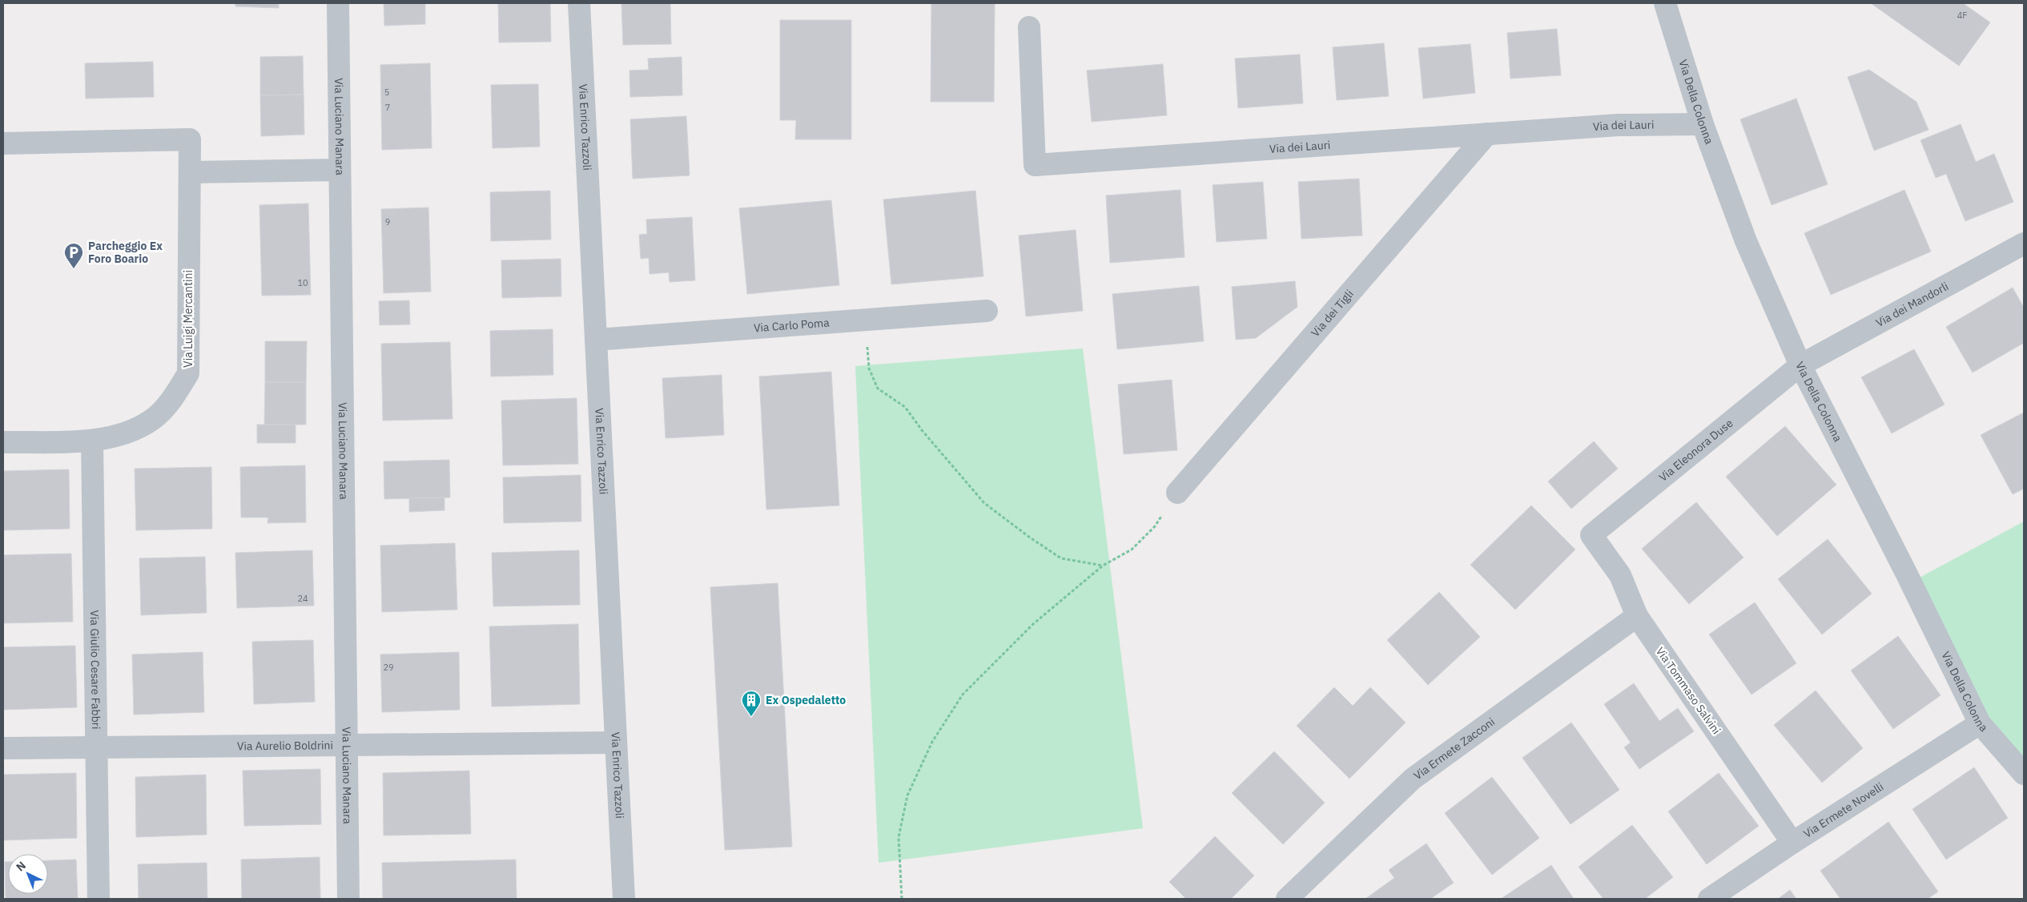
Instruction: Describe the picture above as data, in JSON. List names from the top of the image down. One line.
{"streets":{"street":["Via Della Colonna","Via dei Lauri","Via Luciano Manara","Via Enrico Tazzoli","Via dei Mandorli","Via dei Tigli","Via Luigi Mercantini","Via Carlo Poma","Via Eleonora Duse","Via Giulio Cesare Fabbri","Via Tommaso Salvini","Via Aurelio Boldrini","Via Ermete Zacconi","Via Ermete Novelli"]},"crossings":[["Via Della Colonna","Via dei Lauri"],["Via Della Colonna","Via dei Mandorli"],["Via Della Colonna","Via Eleonora Duse"],["Via Della Colonna","Via Ermete Novelli"],["Via dei Lauri","Via dei Tigli"],["Via Luciano Manara","Via Aurelio Boldrini"],["Via Enrico Tazzoli","Via Carlo Poma"],["Via Enrico Tazzoli","Via Aurelio Boldrini"],["Via dei Mandorli","Via Eleonora Duse"],["Via Luigi Mercantini","Via Giulio Cesare Fabbri"],["Via Eleonora Duse","Via Tommaso Salvini"],["Via Giulio Cesare Fabbri","Via Aurelio Boldrini"],["Via Tommaso Salvini","Via Ermete Zacconi"],["Via Tommaso Salvini","Via Ermete Novelli"]],"places":{"parking":["Parcheggio Ex Foro Boario"],"building":["Ex Ospedaletto"]},"house_numbers":["4F","5","7","9","10","24","29"],"north":"top left"}
